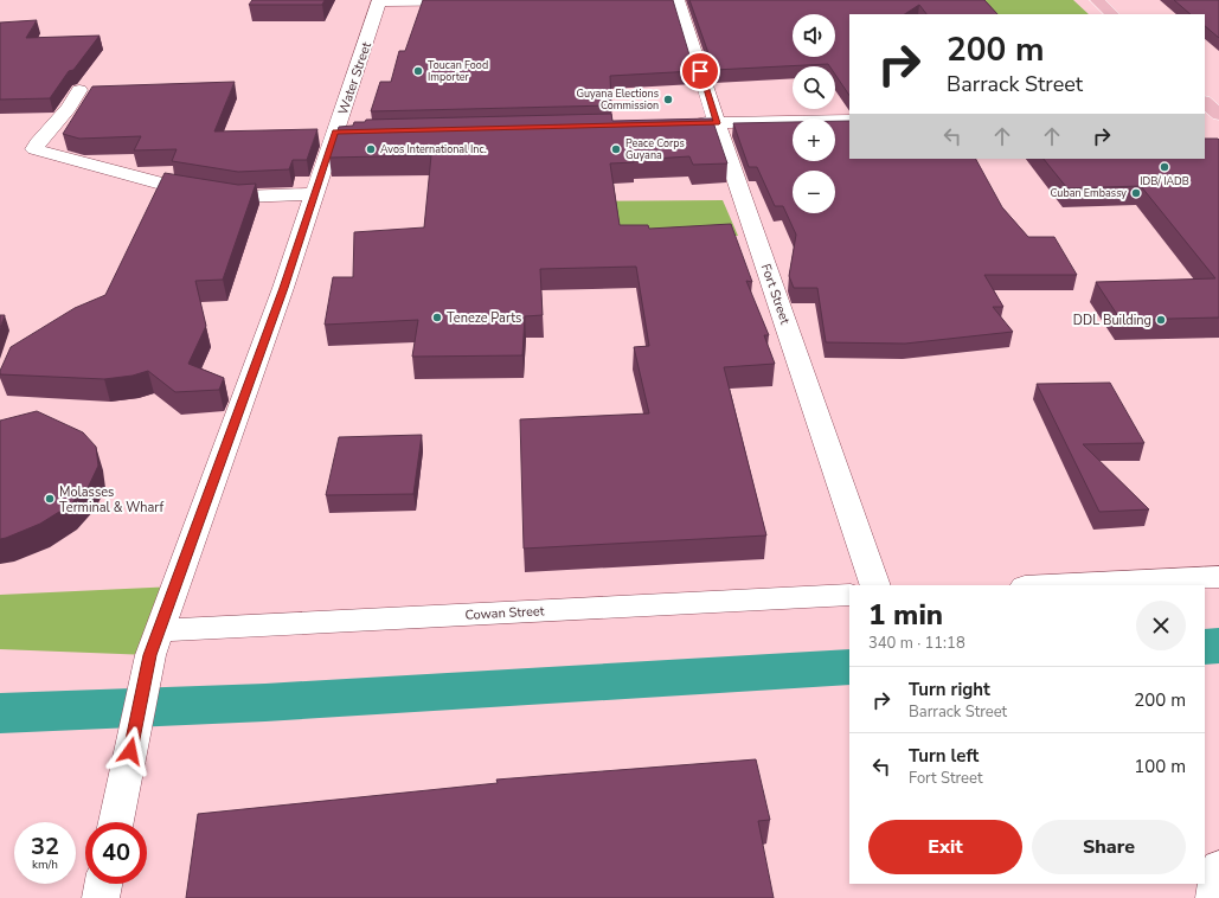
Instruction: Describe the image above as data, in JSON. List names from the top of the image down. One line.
{"streets":{"street":["Water Street","Fort Street","Cowan Street"]},"crossings":[["Water Street","Cowan Street"]],"places":["Toucan Food Importer","Guyana Elections Commission","Avos International Inc.","Peace Corps Guyana","IDB/ IADB","Cuban Embassy","Teneze Parts","DDL Building","Molasses Terminal & Wharf"],"page":{"map_buttons":["+","−"],"turn":["200 m","Barrack Street"],"heading":["1 min","340 m · 11:18"],"list":[{"name":"Turn right","note":"Barrack Street","value":"200 m"},{"name":"Turn left","note":"Fort Street","value":"100 m"}],"buttons":["Exit","Share"],"speed":"32 km/h","limit":"40"}}
